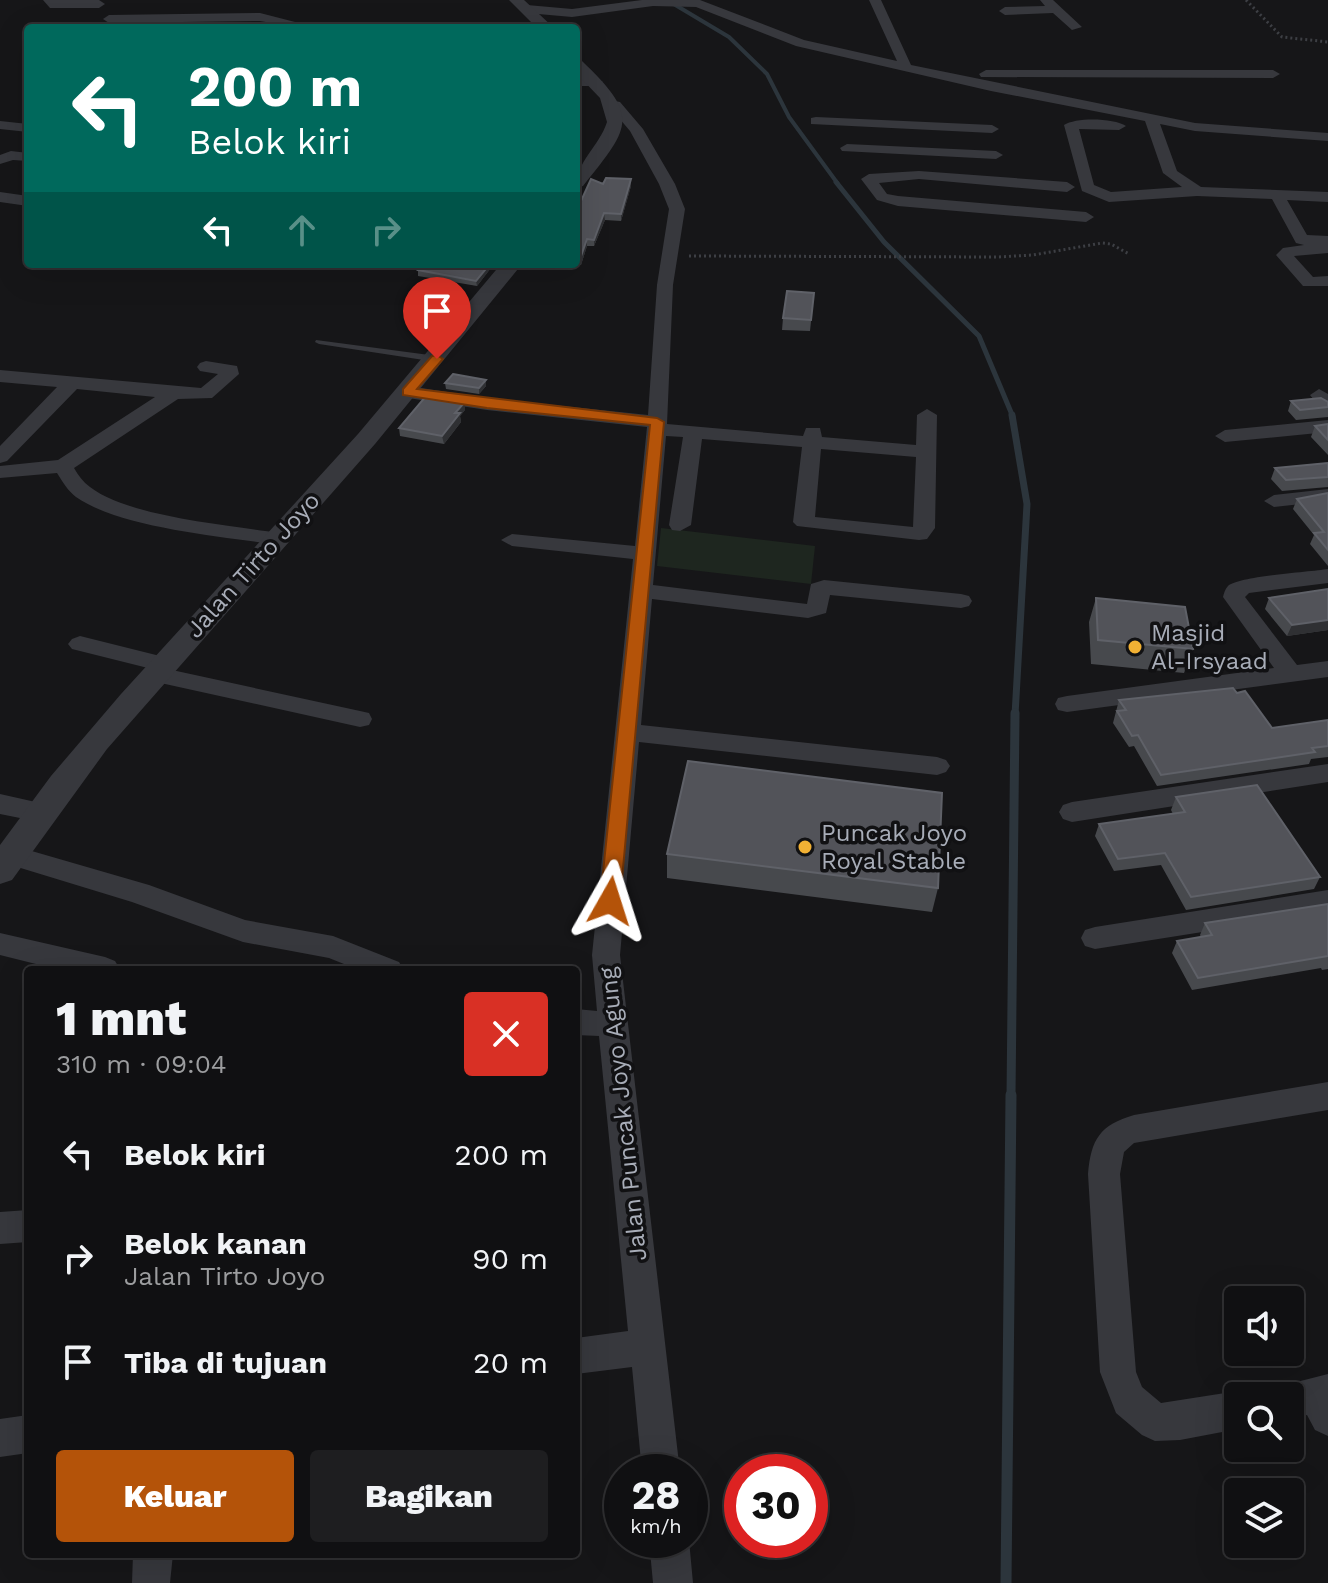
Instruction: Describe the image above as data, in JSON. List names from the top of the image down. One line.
{"streets":{"street":["Jalan Tirto Joyo","Jalan Puncak Joyo Agung"]},"places":["Masjid Al-Irsyaad","Puncak Joyo Royal Stable"],"page":{"turn":["200 m","Belok kiri"],"heading":["1 mnt","310 m · 09:04"],"list":[{"name":"Belok kiri","value":"200 m"},{"name":"Belok kanan","note":"Jalan Tirto Joyo","value":"90 m"},{"name":"Tiba di tujuan","value":"20 m"}],"buttons":["Keluar","Bagikan"],"speed":"28 km/h","limit":"30"}}
